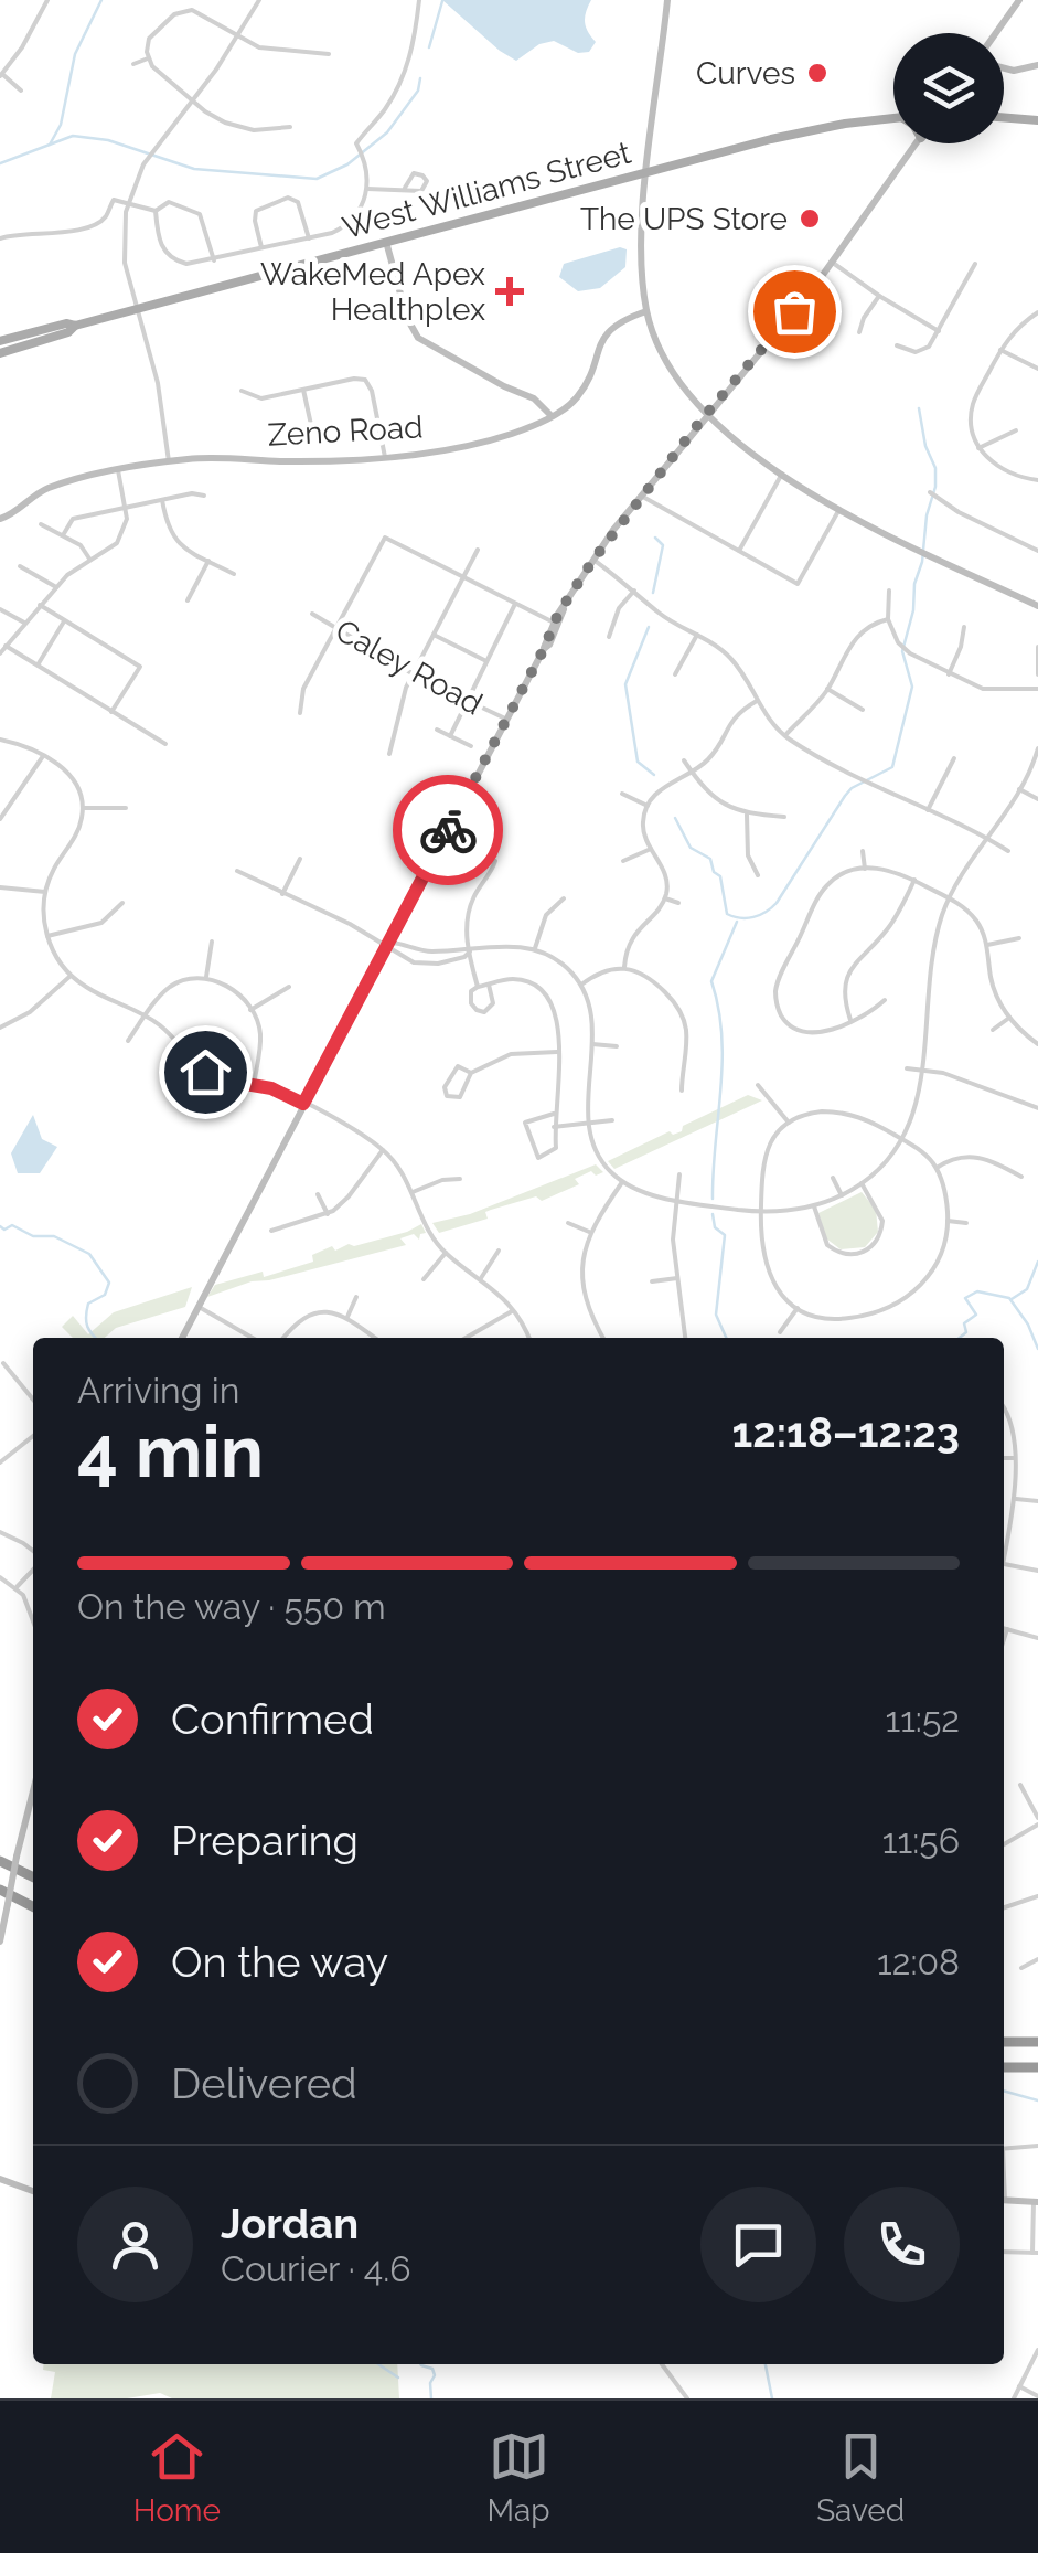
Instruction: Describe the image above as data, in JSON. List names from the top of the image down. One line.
{"streets":{"main road":["West Williams Street","Zeno Road"],"street":["Caley Road"]},"places":{"other":["Curves","The UPS Store"],"health":["WakeMed Apex Healthplex"]},"page":{"heading":["4 min","Arriving in","12:18–12:23"],"panel":["Jordan","Courier · 4.6"],"bar":"On the way · 550 m","list":[["Confirmed","11:52"],["Preparing","11:56"],["On the way","12:08"],"Delivered"],"tabs":["Home","Map","Saved"]}}
